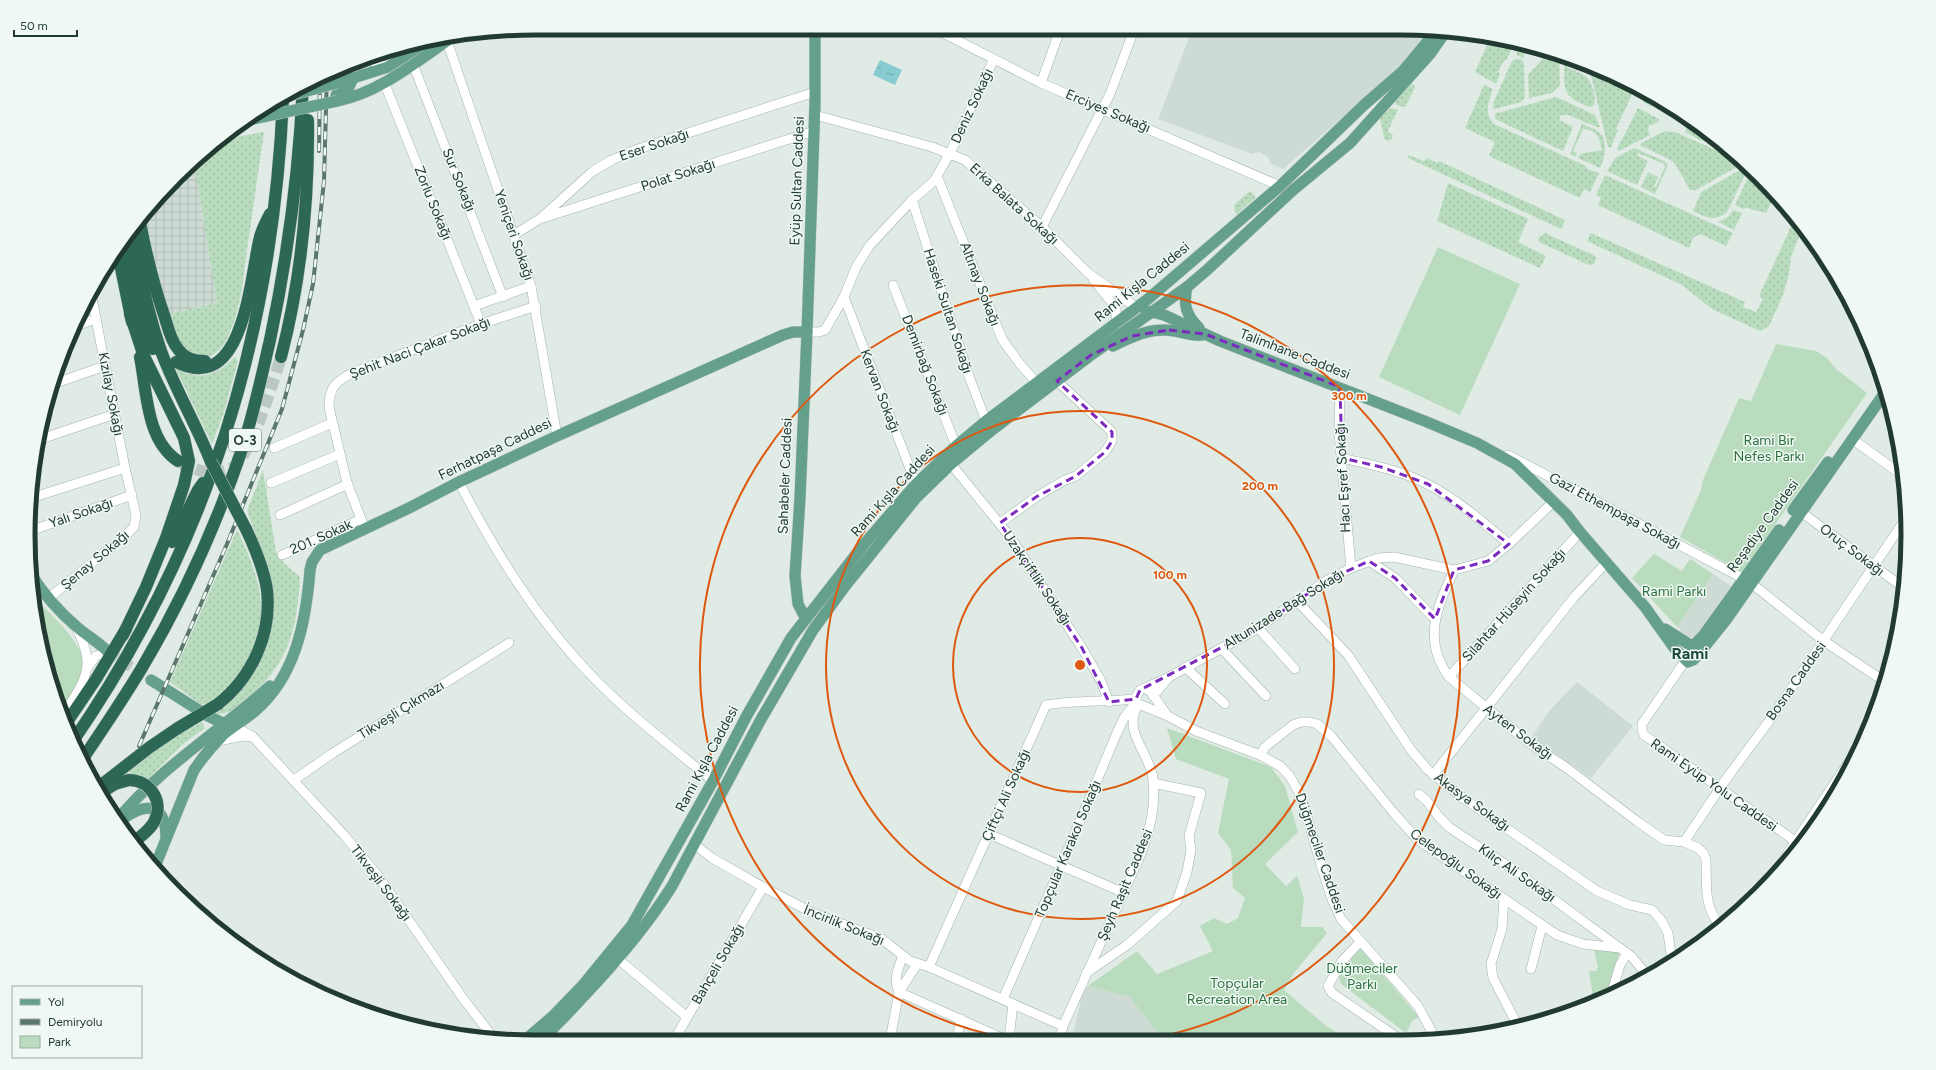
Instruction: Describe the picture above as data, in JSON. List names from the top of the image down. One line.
{"streets":{"highway":["O-3"],"main road":["Eyüp Sultan Caddesi","Rami Kışla Caddesi","Talimhane Caddesi","Ferhatpaşa Caddesi","Sahabeler Caddesi","Reşadiye Caddesi"],"street":["Deniz Sokağı","Erciyes Sokağı","Eser Sokağı","Polat Sokağı","Sur Sokağı","Zorlu Sokağı","Erka Balata Sokağı","Yeniçeri Sokağı","Altınay Sokağı","Haseki Sultan Sokağı","Şehit Naci Çakar Sokağı","Demirbağ Sokağı","Kervan Sokağı","Kızılay Sokağı","Hacı Eşref Sokağı","Gazi Ethempaşa Sokağı","Yalı Sokağı","201. Sokak","Oruç Sokağı","Şenay Sokağı","Uzakçiftlik Sokağı","Silahtar Hüseyin Sokağı","Altunizade Bağ Sokağı","Bosna Caddesi","Tikveşli Çıkmazı","Ayten Sokağı","Rami Eyüp Yolu Caddesi","Çiftçi Ali Sokağı","Akasya Sokağı","Topçular Karakol Sokağı","Düğmeciler Caddesi","Celepoğlu Sokağı","Kılıç Ali Sokağı","Tikveşli Sokağı","Şeyh Raşit Caddesi","İncirlik Sokağı","Bahçeli Sokağı"]},"crossings":[["Deniz Sokağı","Erciyes Sokağı"],["Deniz Sokağı","Eyüp Sultan Caddesi"],["Deniz Sokağı","Erka Balata Sokağı"],["Deniz Sokağı","Altınay Sokağı"],["Deniz Sokağı","Haseki Sultan Sokağı"],["Deniz Sokağı","Kervan Sokağı"],["Deniz Sokağı","Ferhatpaşa Caddesi"],["Deniz Sokağı","Sahabeler Caddesi"],["Erciyes Sokağı","Rami Kışla Caddesi"],["Eser Sokağı","Polat Sokağı"],["Eser Sokağı","Eyüp Sultan Caddesi"],["Eser Sokağı","Yeniçeri Sokağı"],["Polat Sokağı","Eyüp Sultan Caddesi"],["Eyüp Sultan Caddesi","Erka Balata Sokağı"],["Eyüp Sultan Caddesi","Ferhatpaşa Caddesi"],["Eyüp Sultan Caddesi","Sahabeler Caddesi"],["Zorlu Sokağı","Şehit Naci Çakar Sokağı"],["Erka Balata Sokağı","Rami Kışla Caddesi"],["Erka Balata Sokağı","Talimhane Caddesi"],["Yeniçeri Sokağı","Şehit Naci Çakar Sokağı"],["Yeniçeri Sokağı","Ferhatpaşa Caddesi"],["Rami Kışla Caddesi","Altınay Sokağı"],["Rami Kışla Caddesi","Haseki Sultan Sokağı"],["Rami Kışla Caddesi","Talimhane Caddesi"],["Rami Kışla Caddesi","Demirbağ Sokağı"],["Rami Kışla Caddesi","Kervan Sokağı"],["Rami Kışla Caddesi","Sahabeler Caddesi"],["Rami Kışla Caddesi","Uzakçiftlik Sokağı"],["Rami Kışla Caddesi","İncirlik Sokağı"],["Şehit Naci Çakar Sokağı","Ferhatpaşa Caddesi"],["Şehit Naci Çakar Sokağı","201. Sokak"],["Talimhane Caddesi","Hacı Eşref Sokağı"],["Talimhane Caddesi","Gazi Ethempaşa Sokağı"],["Talimhane Caddesi","Silahtar Hüseyin Sokağı"],["Talimhane Caddesi","Altunizade Bağ Sokağı"],["Kızılay Sokağı","Yalı Sokağı"],["Kızılay Sokağı","Şenay Sokağı"],["Ferhatpaşa Caddesi","Sahabeler Caddesi"],["Ferhatpaşa Caddesi","201. Sokak"],["Ferhatpaşa Caddesi","Tikveşli Sokağı"],["Hacı Eşref Sokağı","Altunizade Bağ Sokağı"],["Gazi Ethempaşa Sokağı","Reşadiye Caddesi"],["Gazi Ethempaşa Sokağı","Bosna Caddesi"],["Yalı Sokağı","Şenay Sokağı"],["Reşadiye Caddesi","Oruç Sokağı"],["Reşadiye Caddesi","Rami Eyüp Yolu Caddesi"],["Oruç Sokağı","Bosna Caddesi"],["Uzakçiftlik Sokağı","Çiftçi Ali Sokağı"],["Silahtar Hüseyin Sokağı","Ayten Sokağı"],["Altunizade Bağ Sokağı","Ayten Sokağı"],["Altunizade Bağ Sokağı","Akasya Sokağı"],["Bosna Caddesi","Ayten Sokağı"],["Bosna Caddesi","Rami Eyüp Yolu Caddesi"],["Tikveşli Çıkmazı","Tikveşli Sokağı"],["Çiftçi Ali Sokağı","Topçular Karakol Sokağı"],["Çiftçi Ali Sokağı","Düğmeciler Caddesi"],["Çiftçi Ali Sokağı","Şeyh Raşit Caddesi"],["Çiftçi Ali Sokağı","İncirlik Sokağı"],["Topçular Karakol Sokağı","Düğmeciler Caddesi"],["Topçular Karakol Sokağı","Şeyh Raşit Caddesi"],["Topçular Karakol Sokağı","İncirlik Sokağı"],["Düğmeciler Caddesi","Celepoğlu Sokağı"],["Düğmeciler Caddesi","Şeyh Raşit Caddesi"],["Celepoğlu Sokağı","Kılıç Ali Sokağı"],["Şeyh Raşit Caddesi","İncirlik Sokağı"],["İncirlik Sokağı","Bahçeli Sokağı"]],"districts":["Rami"],"parks":["Rami Bir Nefes Parkı","Rami Parkı","Düğmeciler Parkı","Topçular Recreation Area"],"legend":["Yol","Demiryolu","Park"],"scale_bar":"50 m","rings":["300 m","200 m","100 m"]}
